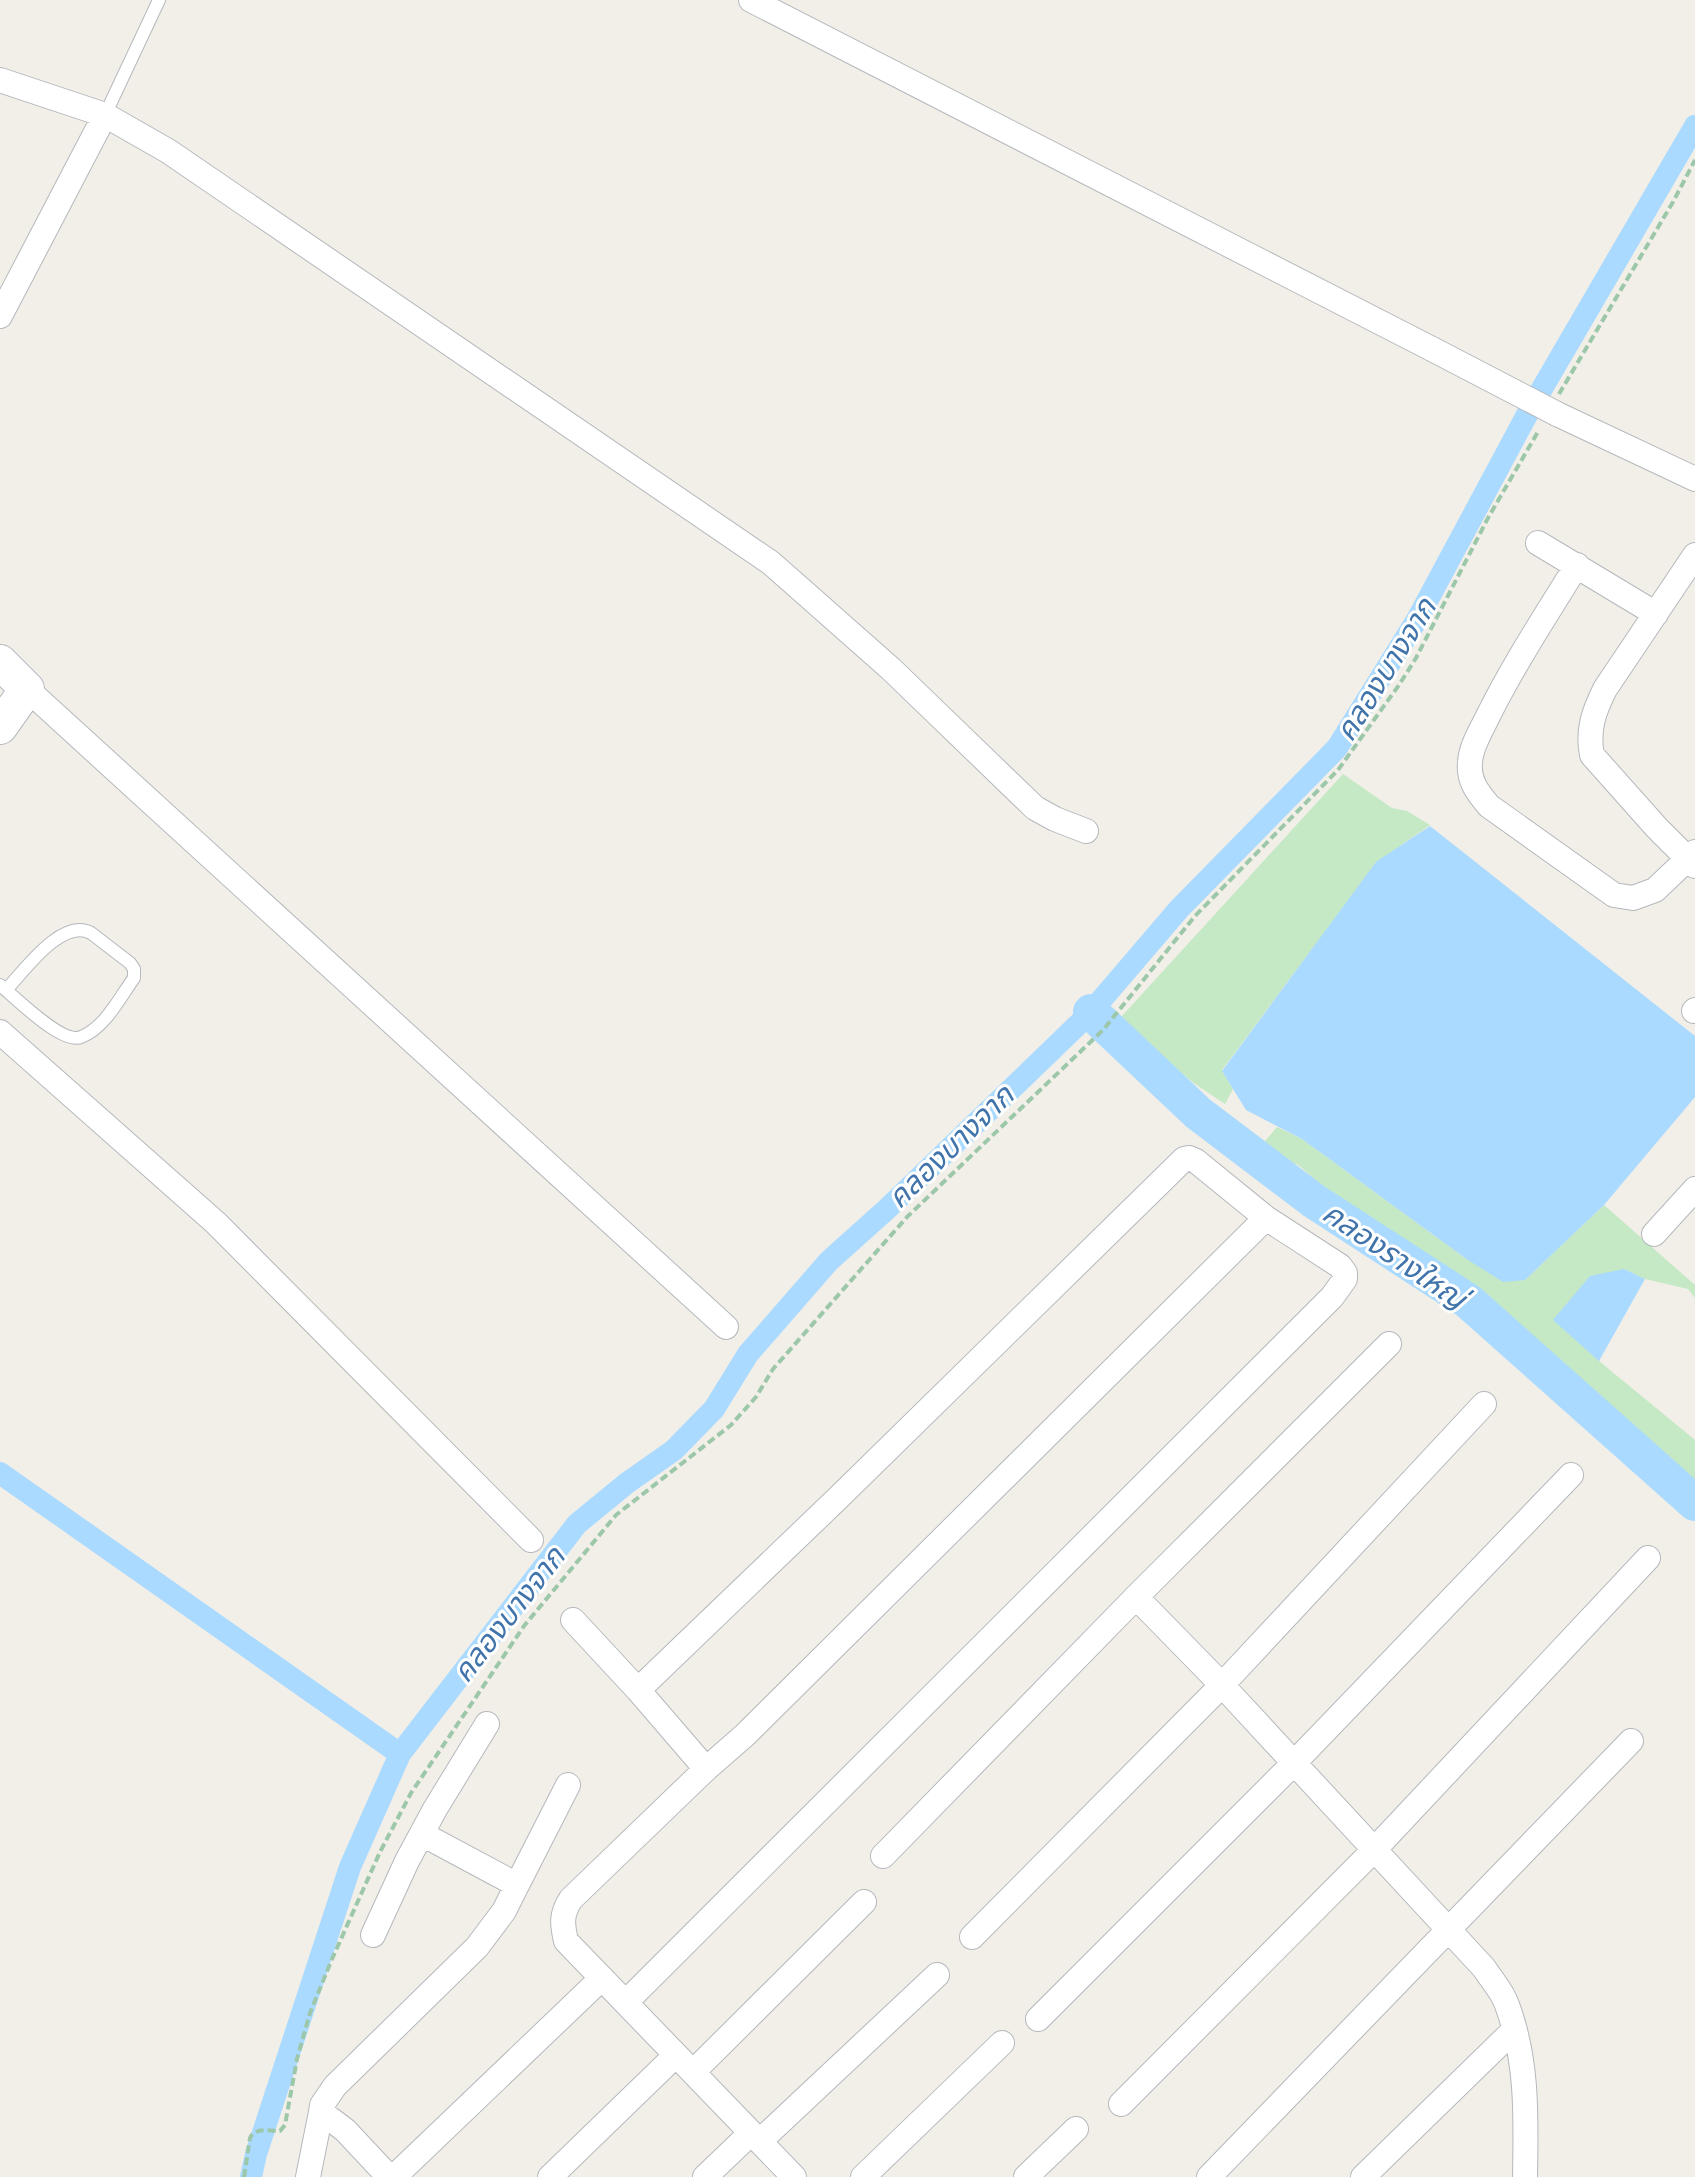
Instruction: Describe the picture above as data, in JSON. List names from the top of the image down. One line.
{"water":["คลองบางจาก","คลองรางใหญ่"]}
